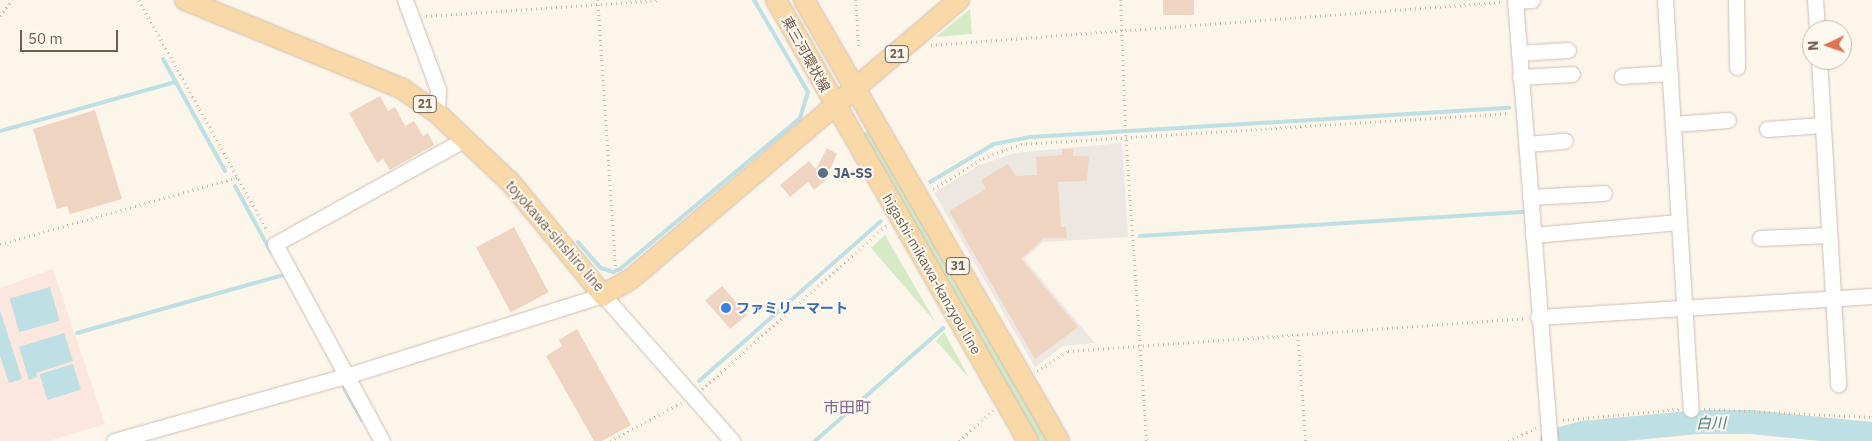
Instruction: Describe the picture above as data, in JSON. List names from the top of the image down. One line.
{"streets":{"main road":["東三河環状線","21","toyokawa-sinshiro line","31","higashi-mikawa-kanzyou line"]},"crossings":[["東三河環状線","toyokawa-sinshiro line"],["東三河環状線","higashi-mikawa-kanzyou line"],["toyokawa-sinshiro line","higashi-mikawa-kanzyou line"]],"districts":["市田町"],"water":["白川"],"places":["JA-SS","ファミリーマート"],"scale_bar":"50 m","north":"left"}
